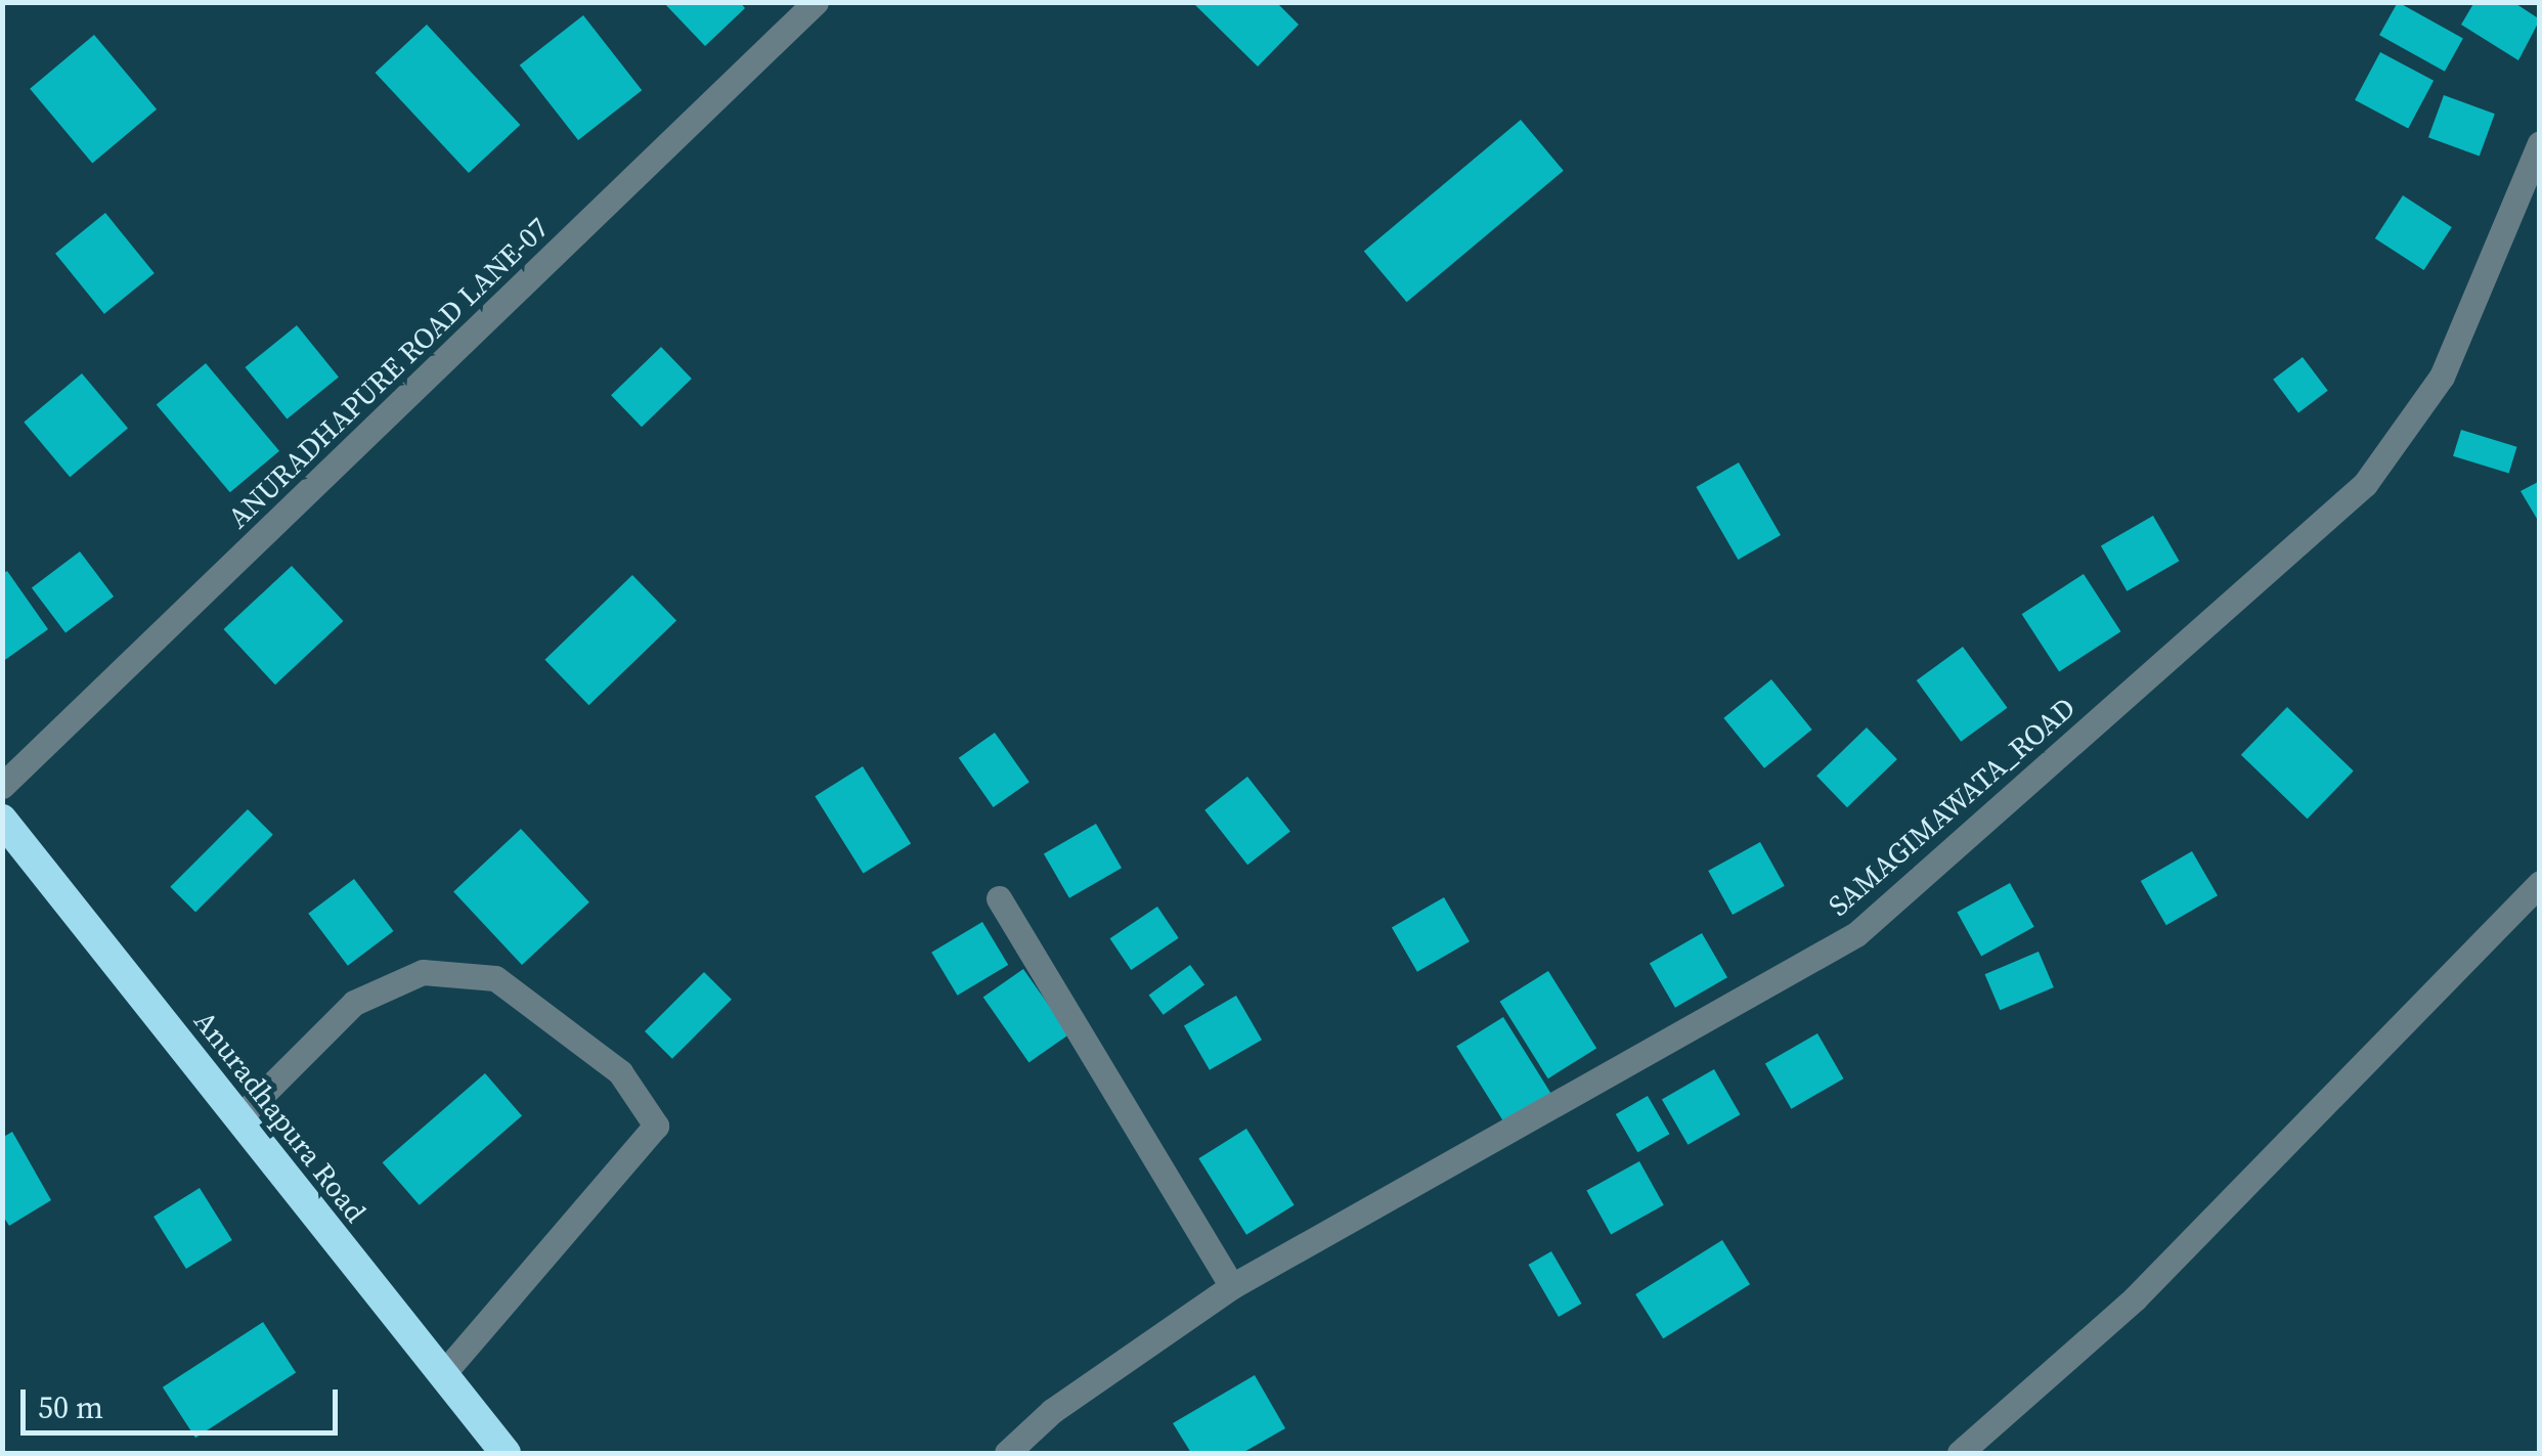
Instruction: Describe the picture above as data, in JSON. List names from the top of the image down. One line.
{"streets":{"highway":["Anuradhapura Road"],"street":["ANURADHAPURE ROAD LANE-07","SAMAGIMAWATA_ROAD"]},"scale_bar":"50 m"}
